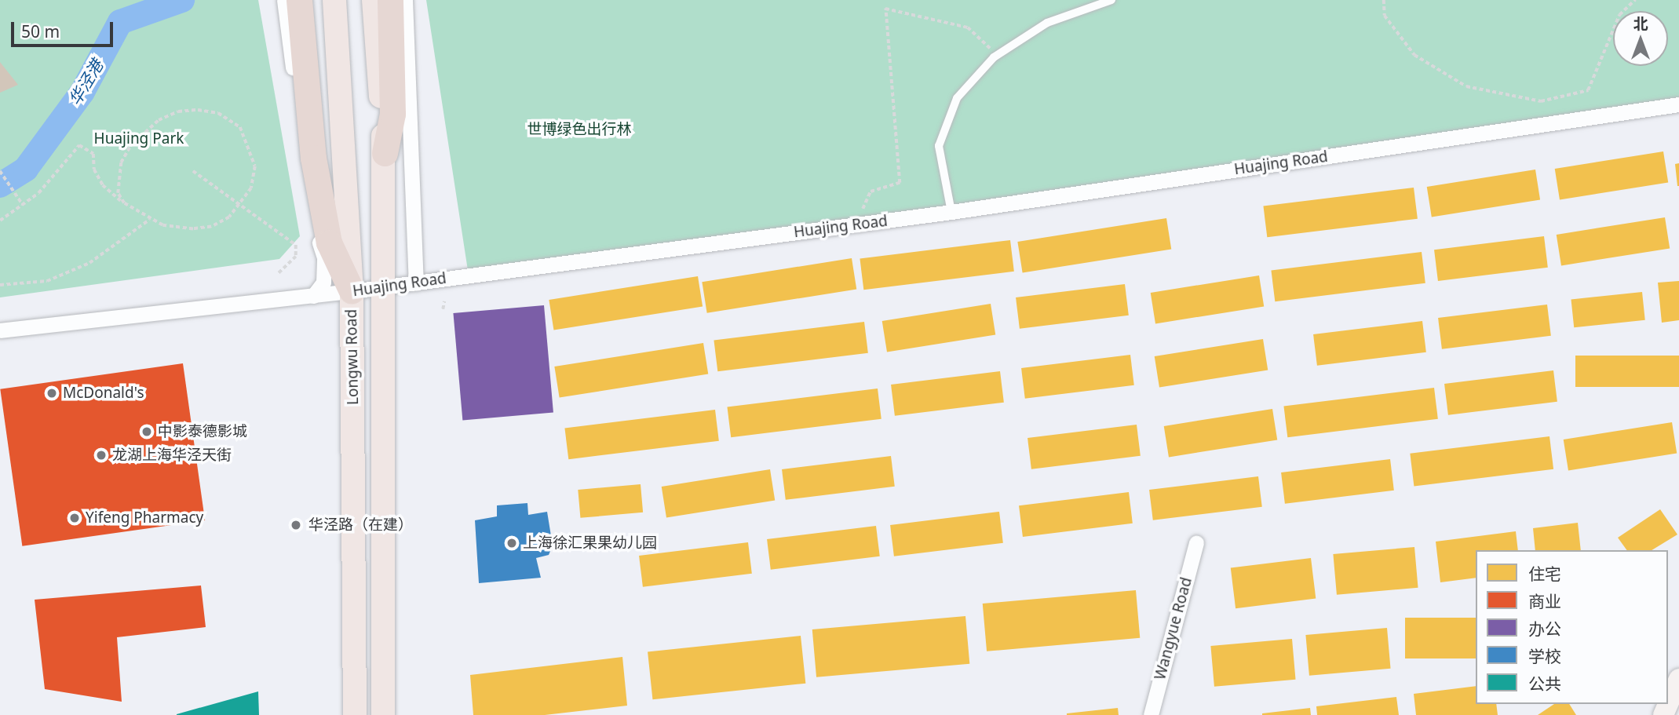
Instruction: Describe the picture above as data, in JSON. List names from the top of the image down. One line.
{"streets":{"main road":["Longwu Road"],"street":["Huajing Road","Wangyue Road"]},"crossings":[["Huajing Road","Longwu Road"]],"water":["华泾港"],"parks":["世博绿色出行林","Huajing Park"],"places":["McDonald's","中影泰德影城","龙湖上海华泾天街","Yifeng Pharmacy","华泾路（在建）","上海徐汇果果幼儿园"],"legend":["住宅","商业","办公","学校","公共"],"scale_bar":"50 m","north":"top"}
